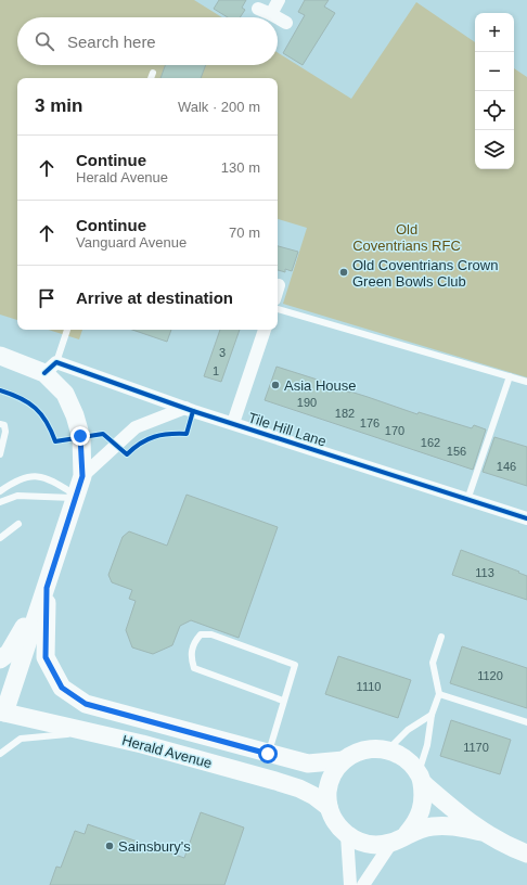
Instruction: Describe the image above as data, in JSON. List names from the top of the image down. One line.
{"streets":{"main road":["Tile Hill Lane","Herald Avenue"]},"parks":["Old Coventrians RFC"],"places":["Old Coventrians Crown Green Bowls Club","Asia House","Sainsbury's"],"house_numbers":["3","1","190","182","176","170","162","156","146","113","1120","1110","1170"],"page":{"map_buttons":["+","−"],"search":"Search here","heading":["3 min","Walk · 200 m"],"list":[["Continue","Herald Avenue","130 m"],["Continue","Vanguard Avenue","70 m"],"Arrive at destination"]}}
